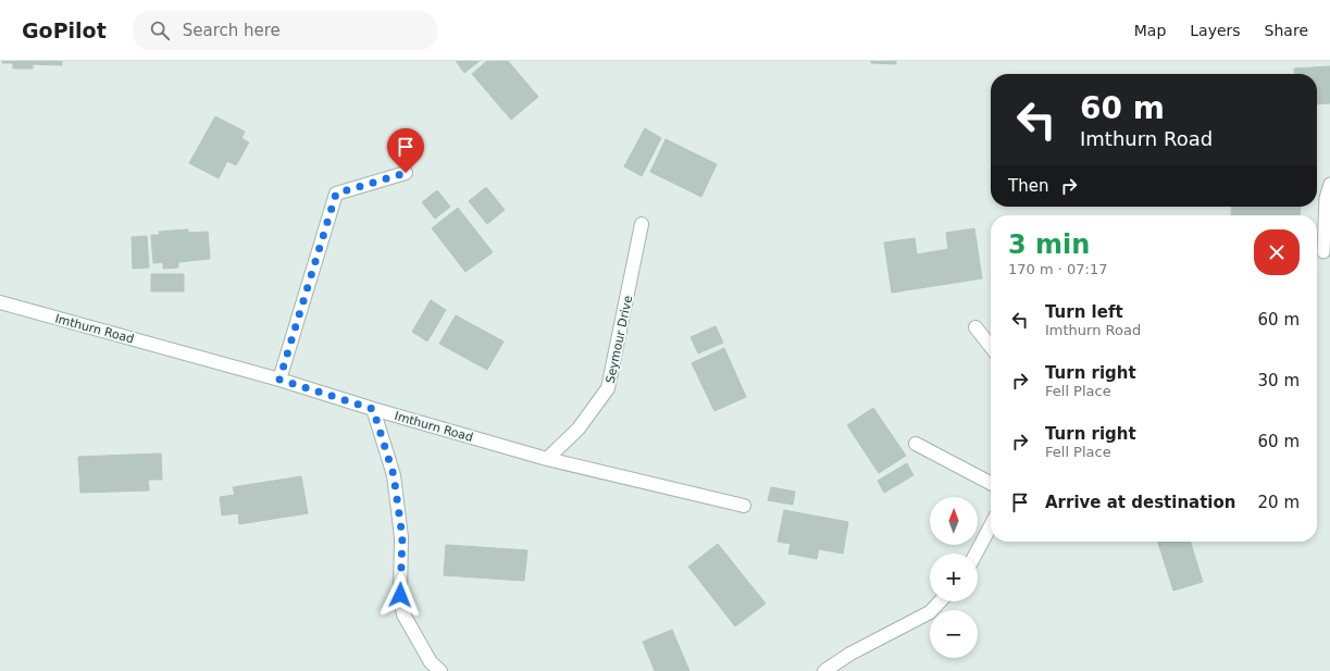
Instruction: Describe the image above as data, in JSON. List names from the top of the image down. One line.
{"streets":{"street":["Imthurn Road","Seymour Drive"]},"crossings":[["Imthurn Road","Seymour Drive"]],"north":"top","page":{"header":"GoPilot","search":"Search here","nav":["Map","Layers","Share"],"turn":["60 m","Imthurn Road"],"then":"Then","heading":["3 min","170 m · 07:17"],"list":[{"name":"Turn left","note":"Imthurn Road","value":"60 m"},{"name":"Turn right","note":"Fell Place","value":"30 m"},{"name":"Turn right","note":"Fell Place","value":"60 m"},{"name":"Arrive at destination","value":"20 m"}],"map_buttons":["+","−"]}}
